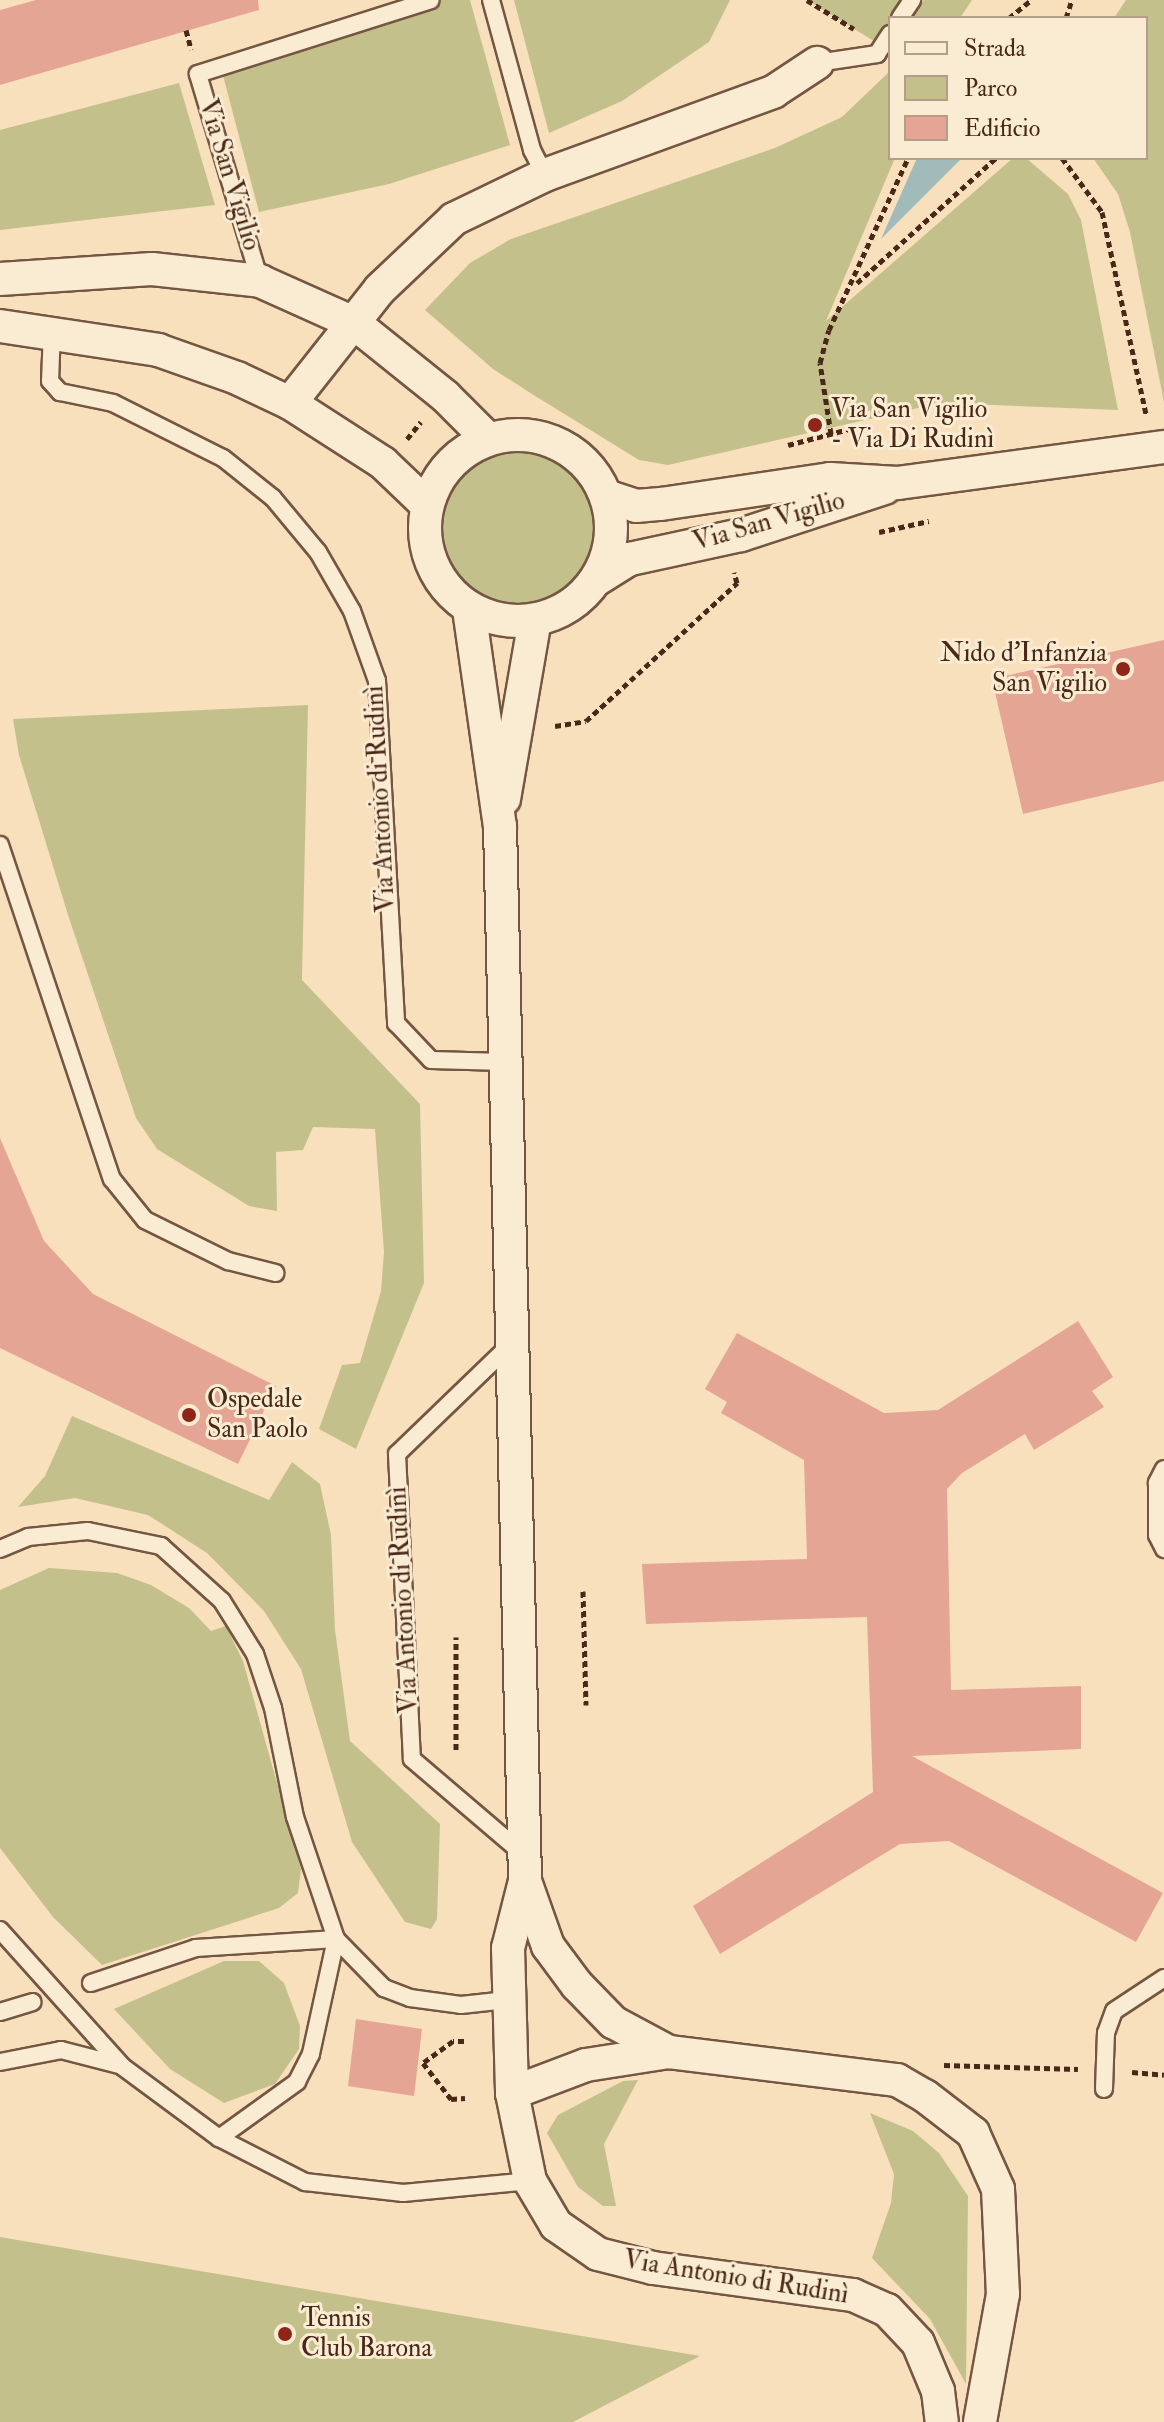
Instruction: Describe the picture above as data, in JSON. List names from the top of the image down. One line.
{"streets":{"street":["Via San Vigilio","Via Antonio di Rudinì"]},"crossings":[["Via San Vigilio","Via Antonio di Rudinì"]],"places":["Via San Vigilio - Via Di Rudinì","Nido d'Infanzia San Vigilio","Ospedale San Paolo","Tennis Club Barona"],"legend":["Strada","Parco","Edificio"]}
